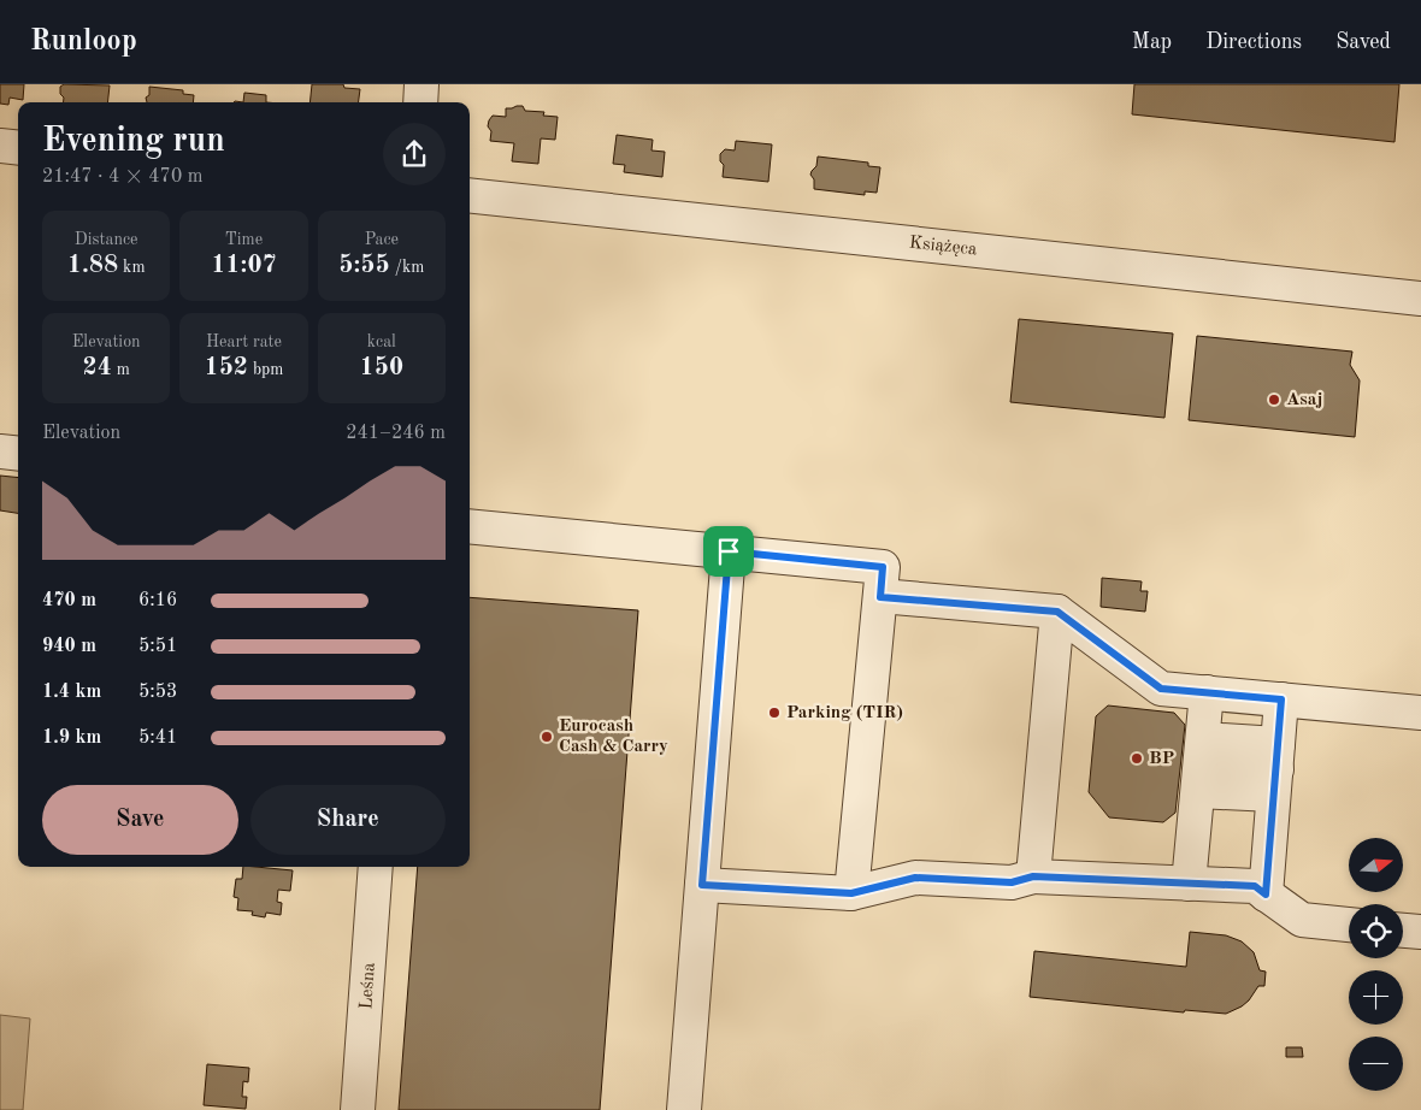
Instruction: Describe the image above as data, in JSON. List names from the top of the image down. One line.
{"streets":{"street":["Książęca","Leśna"]},"places":["Asaj","Parking (TIR)","Eurocash Cash & Carry","BP"],"north":"right","page":{"header":"Runloop","nav":["Map","Directions","Saved"],"heading":["Evening run","21:47 · 4 × 470 m"],"stats":[["Distance","1.88 km"],["Time","11:07"],["Pace","5:55 /km"],["Elevation","24 m"],["Heart rate","152 bpm"],["kcal","150"]],"chart":["Elevation","241–246 m"],"list":[{"name":"470 m","note":"6:16"},{"name":"940 m","note":"5:51"},{"name":"1.4 km","note":"5:53"},{"name":"1.9 km","note":"5:41"}],"buttons":["Save","Share"],"map_buttons":["+","−"]}}
